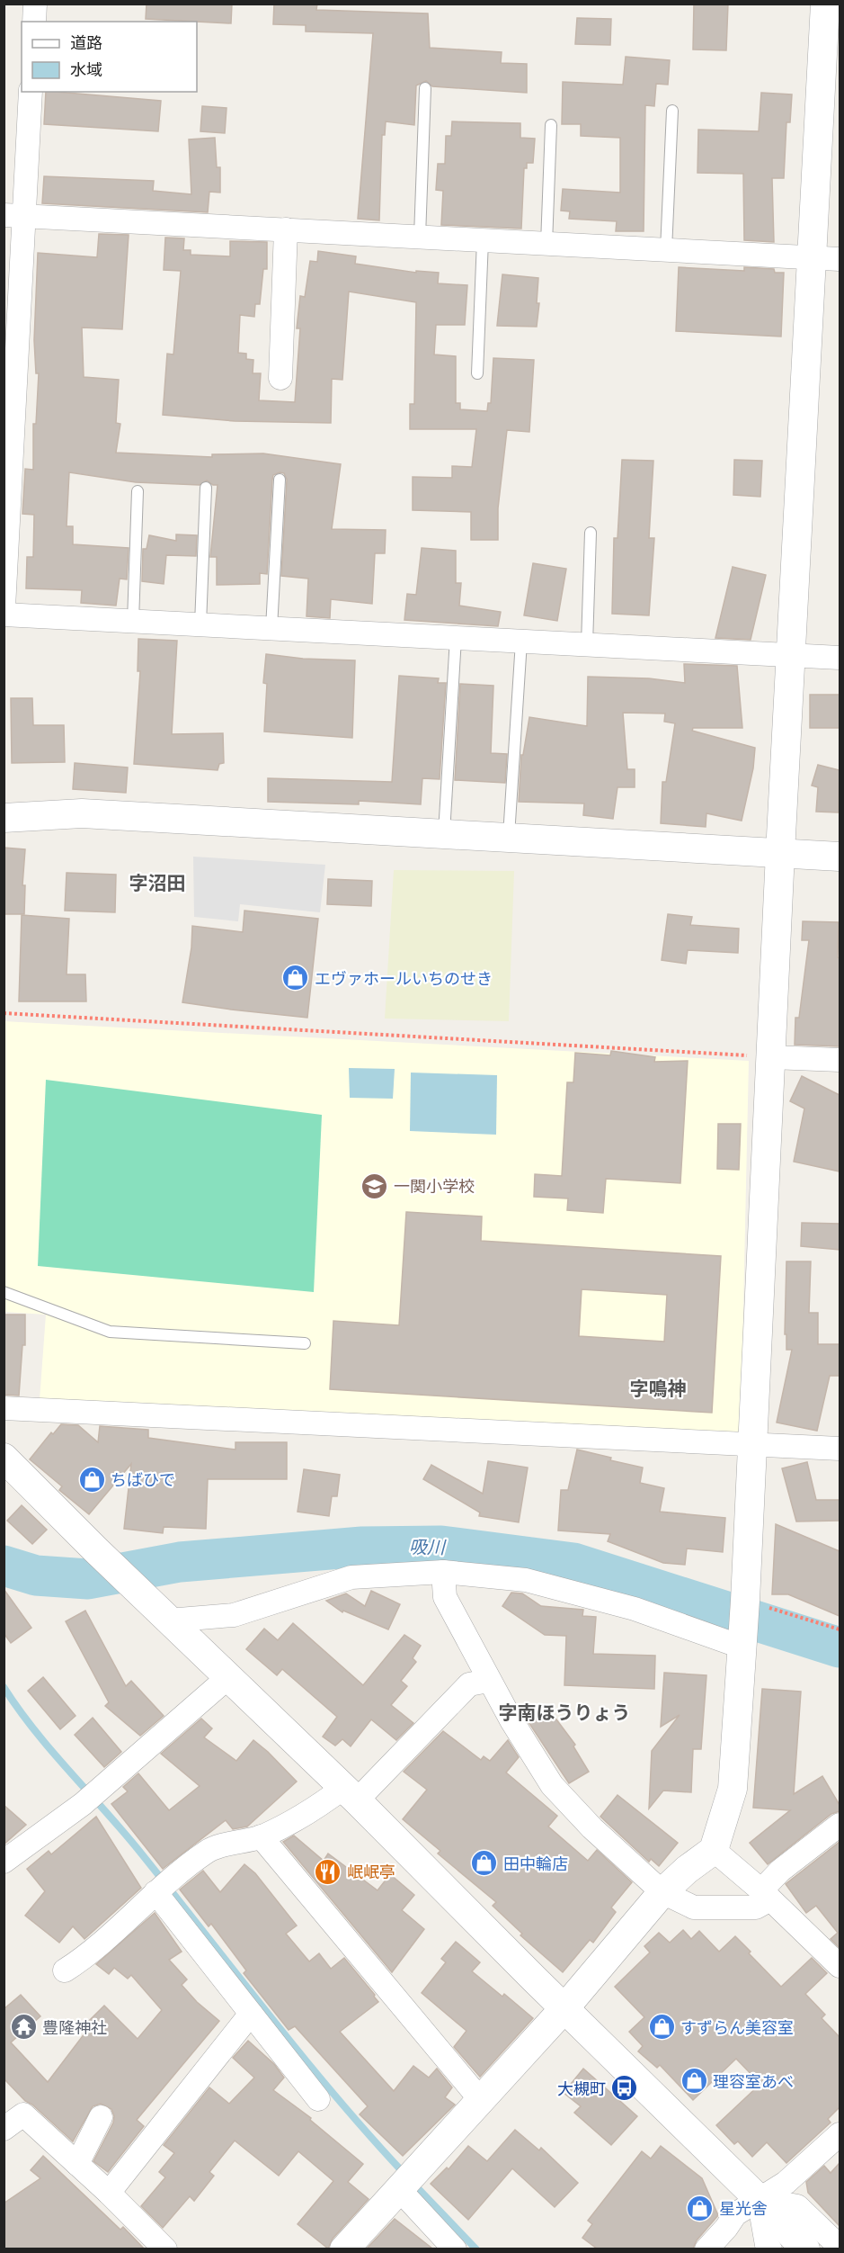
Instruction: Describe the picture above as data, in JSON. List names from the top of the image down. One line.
{"districts":["字沼田","字鳴神","字南ほうりょう"],"water":["吸川"],"places":{"shop":["エヴァホールいちのせき","ちばひで","田中輪店","すずらん美容室","理容室あべ","星光舎"],"school or university":["一関小学校"],"restaurant":["岷岷亭"],"temple":["豊隆神社"],"bus stop":["大槻町"]},"legend":["道路","水域"]}
